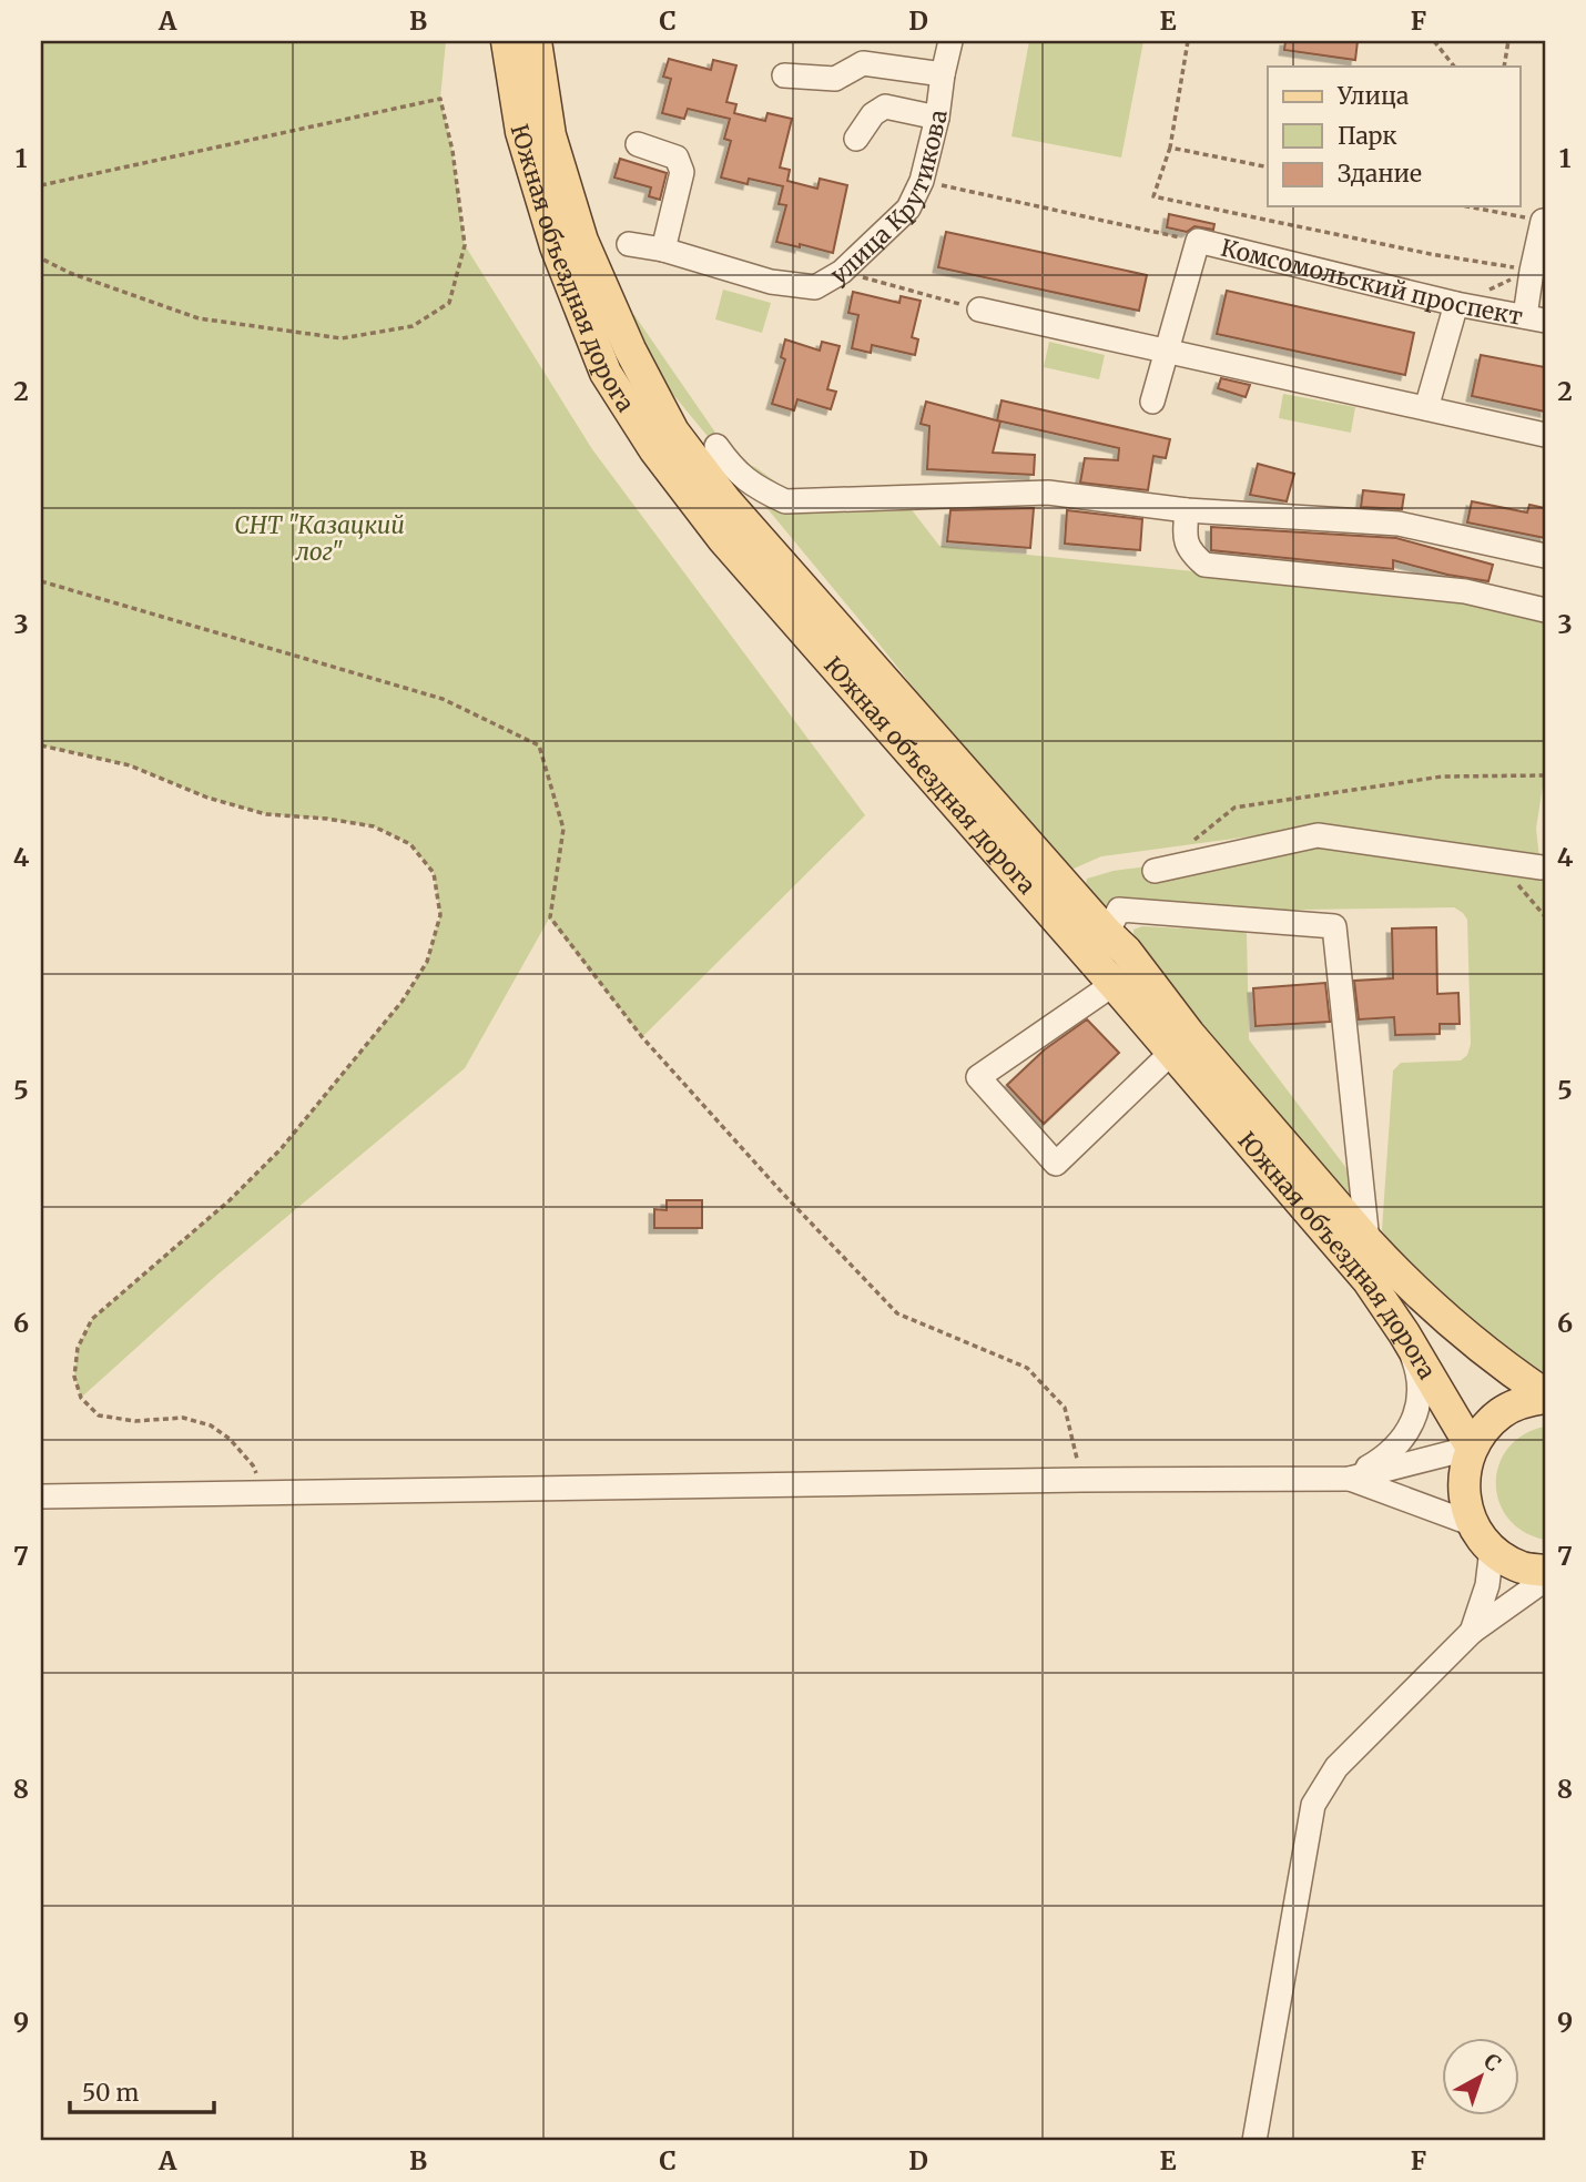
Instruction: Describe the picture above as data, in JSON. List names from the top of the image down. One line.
{"streets":{"main road":["Южная объездная дорога"],"street":["улица Крутикова","Комсомольский проспект"]},"parks":["СНТ \"Казацкий лог\""],"legend":["Улица","Парк","Здание"],"scale_bar":"50 m","north":"top right","grid":{"columns":["A","B","C","D","E","F"],"rows":["1","2","3","4","5","6","7","8","9"]}}
